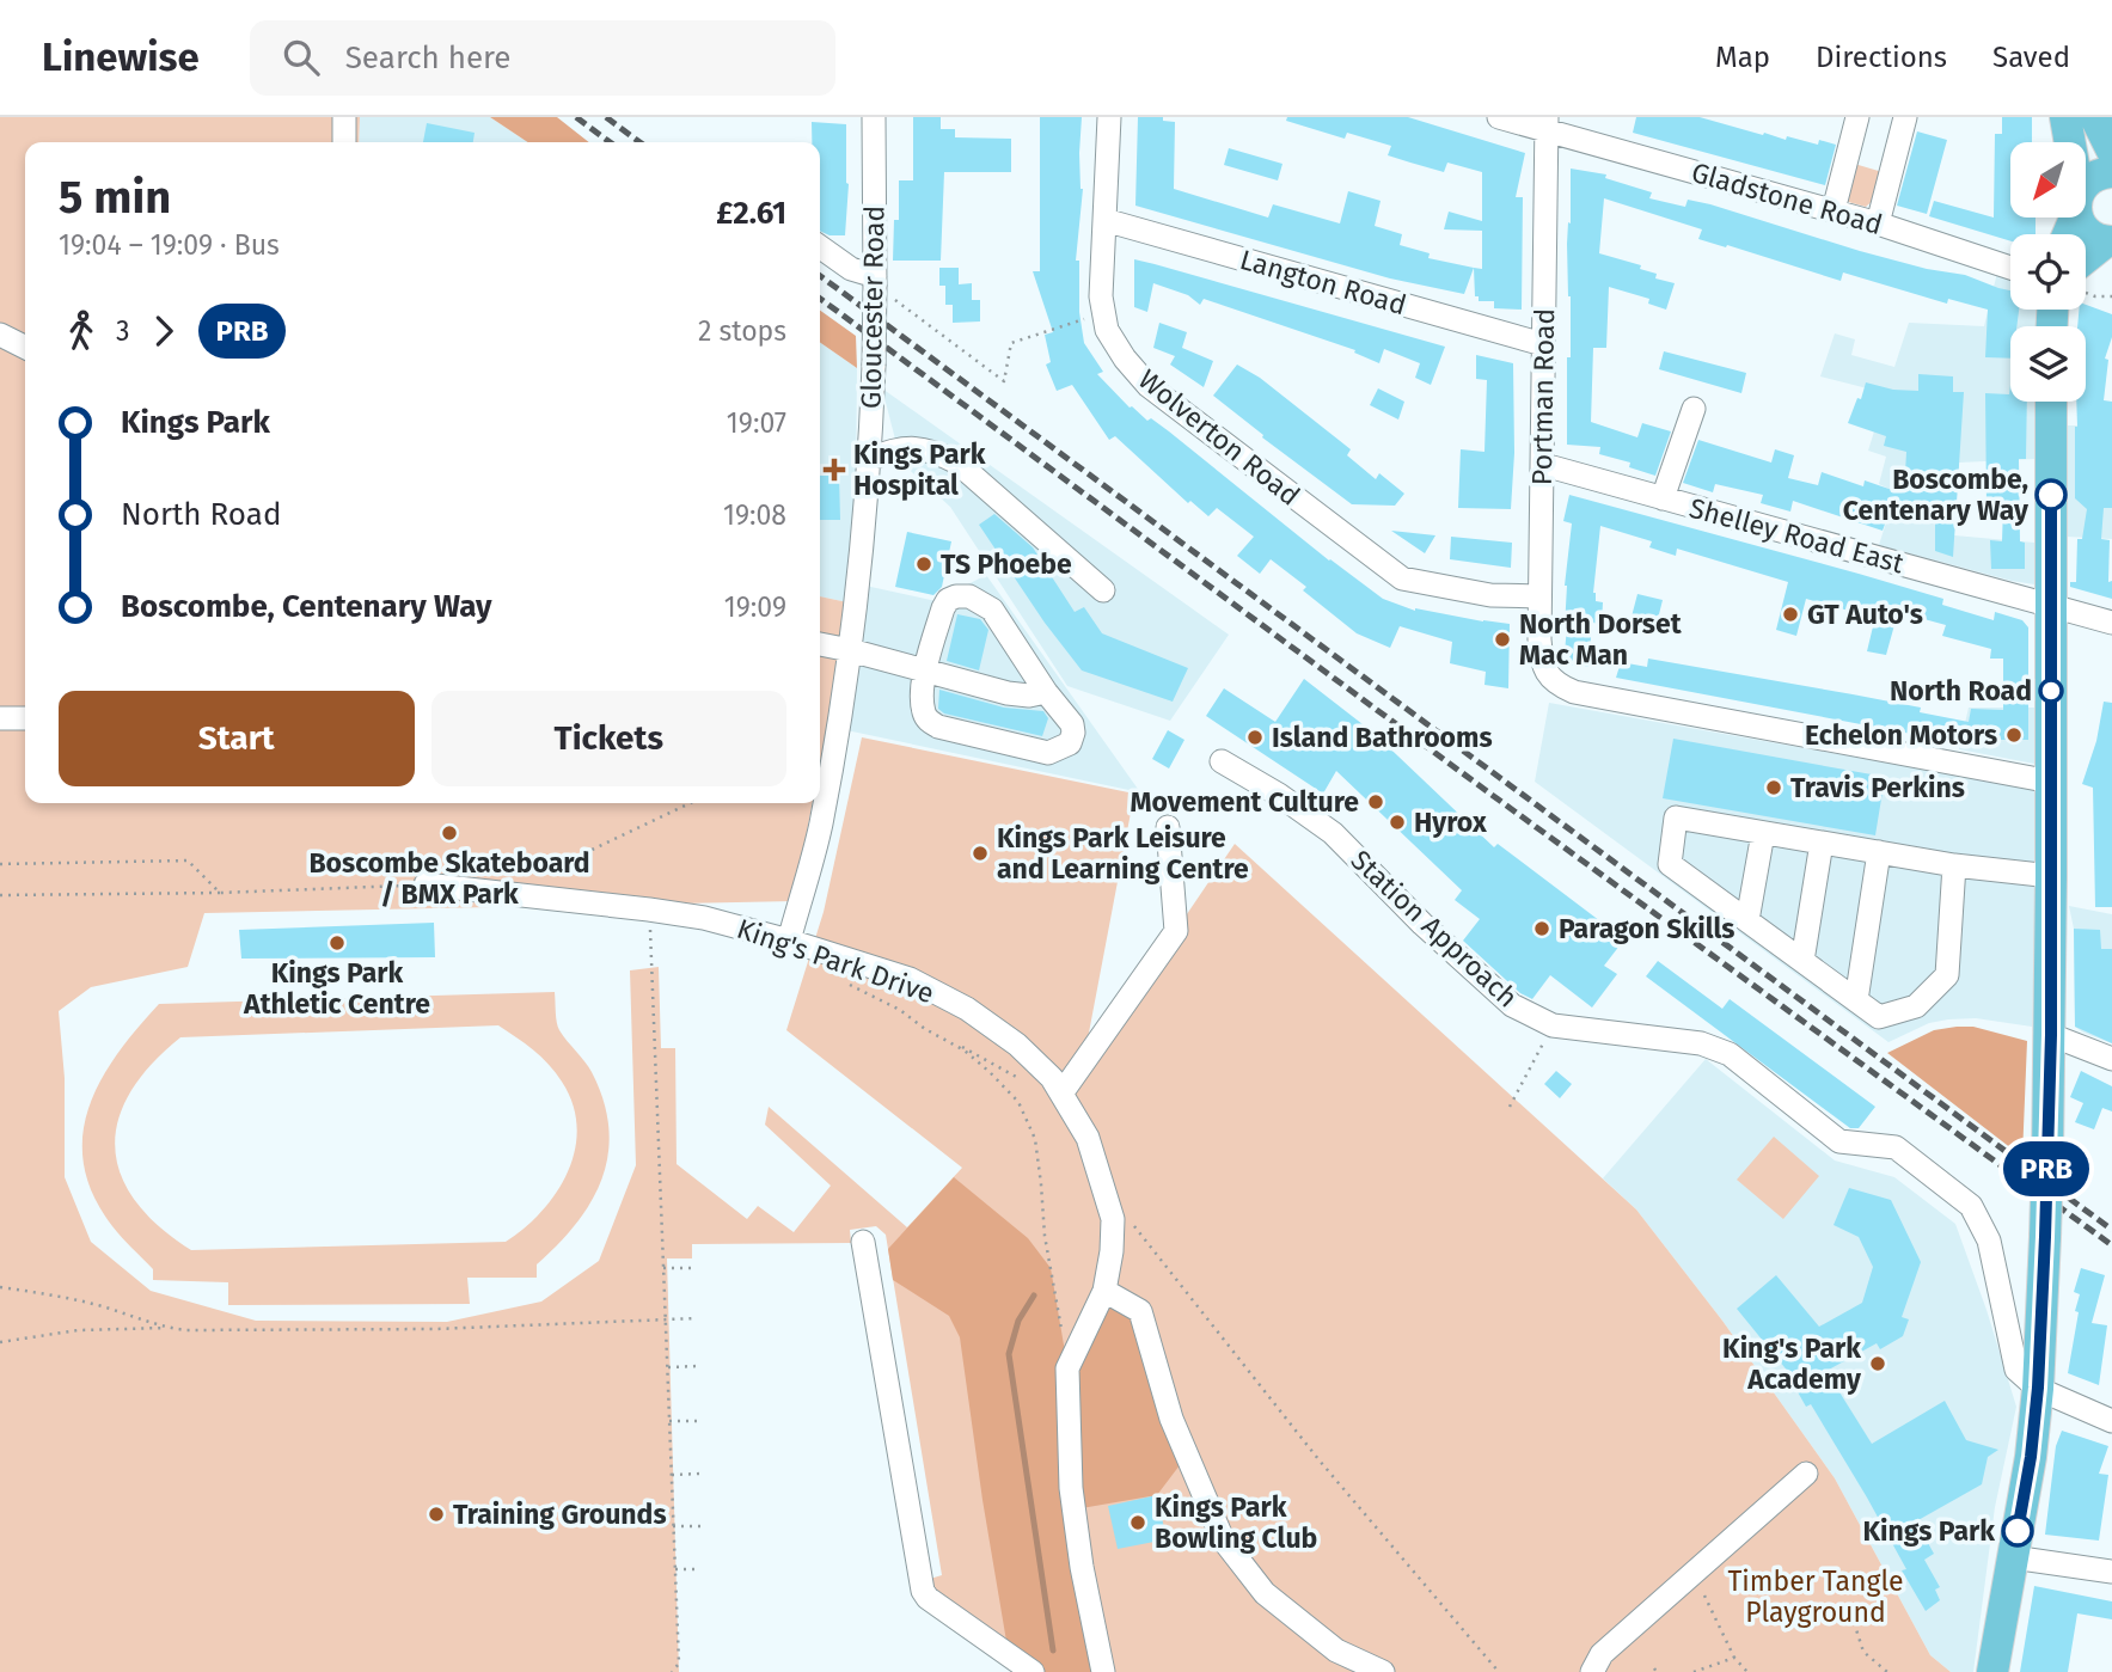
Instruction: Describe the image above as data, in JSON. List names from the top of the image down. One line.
{"streets":{"street":["Gladstone Road","Langton Road","Gloucester Road","Portman Road","Wolverton Road","Shelley Road East","Station Approach","King's Park Drive"]},"crossings":[["Gladstone Road","Portman Road"],["Langton Road","Portman Road"],["Langton Road","Wolverton Road"],["Gloucester Road","King's Park Drive"],["Portman Road","Wolverton Road"],["Portman Road","Shelley Road East"]],"parks":["Timber Tangle Playground"],"places":{"health":["Kings Park Hospital"],"other":["Boscombe, Centenary Way","TS Phoebe","GT Auto's","North Dorset Mac Man","North Road","Echelon Motors","Island Bathrooms","Travis Perkins","Movement Culture","Hyrox","Boscombe Skateboard / BMX Park","Kings Park Leisure and Learning Centre","Paragon Skills","Kings Park Athletic Centre","King's Park Academy","Training Grounds","Kings Park Bowling Club","Kings Park"]},"lines":["bus line PRB"],"north":"bottom left","page":{"header":"Linewise","search":"Search here","nav":["Map","Directions","Saved"],"on_map":"PRB","heading":["5 min","19:04 – 19:09 · Bus","£2.61"],"legs":["3","PRB","2 stops"],"list":[{"name":"Kings Park","value":"19:07"},{"name":"North Road","value":"19:08"},{"name":"Boscombe, Centenary Way","value":"19:09"}],"buttons":["Start","Tickets"]}}
